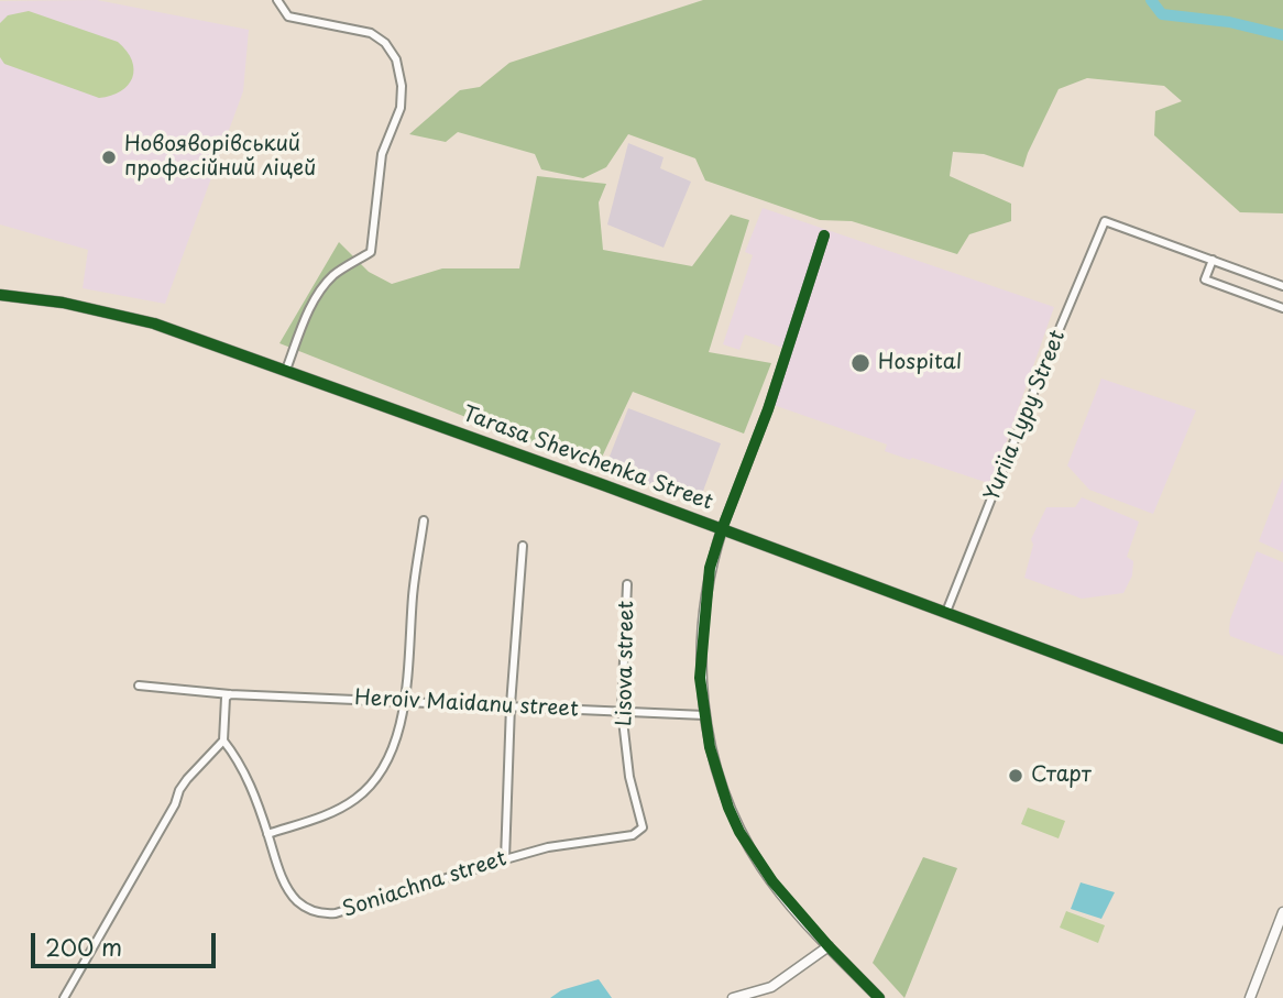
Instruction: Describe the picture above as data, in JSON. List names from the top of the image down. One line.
{"streets":{"street":["Yuriia Lypy Street","Tarasa Shevchenka Street","Lisova street","Heroiv Maidanu street","Soniachna street"]},"crossings":[["Yuriia Lypy Street","Tarasa Shevchenka Street"],["Lisova street","Heroiv Maidanu street"],["Lisova street","Soniachna street"]],"places":["Новояворівський професійний ліцей","Hospital","Старт"],"scale_bar":"200 m"}
